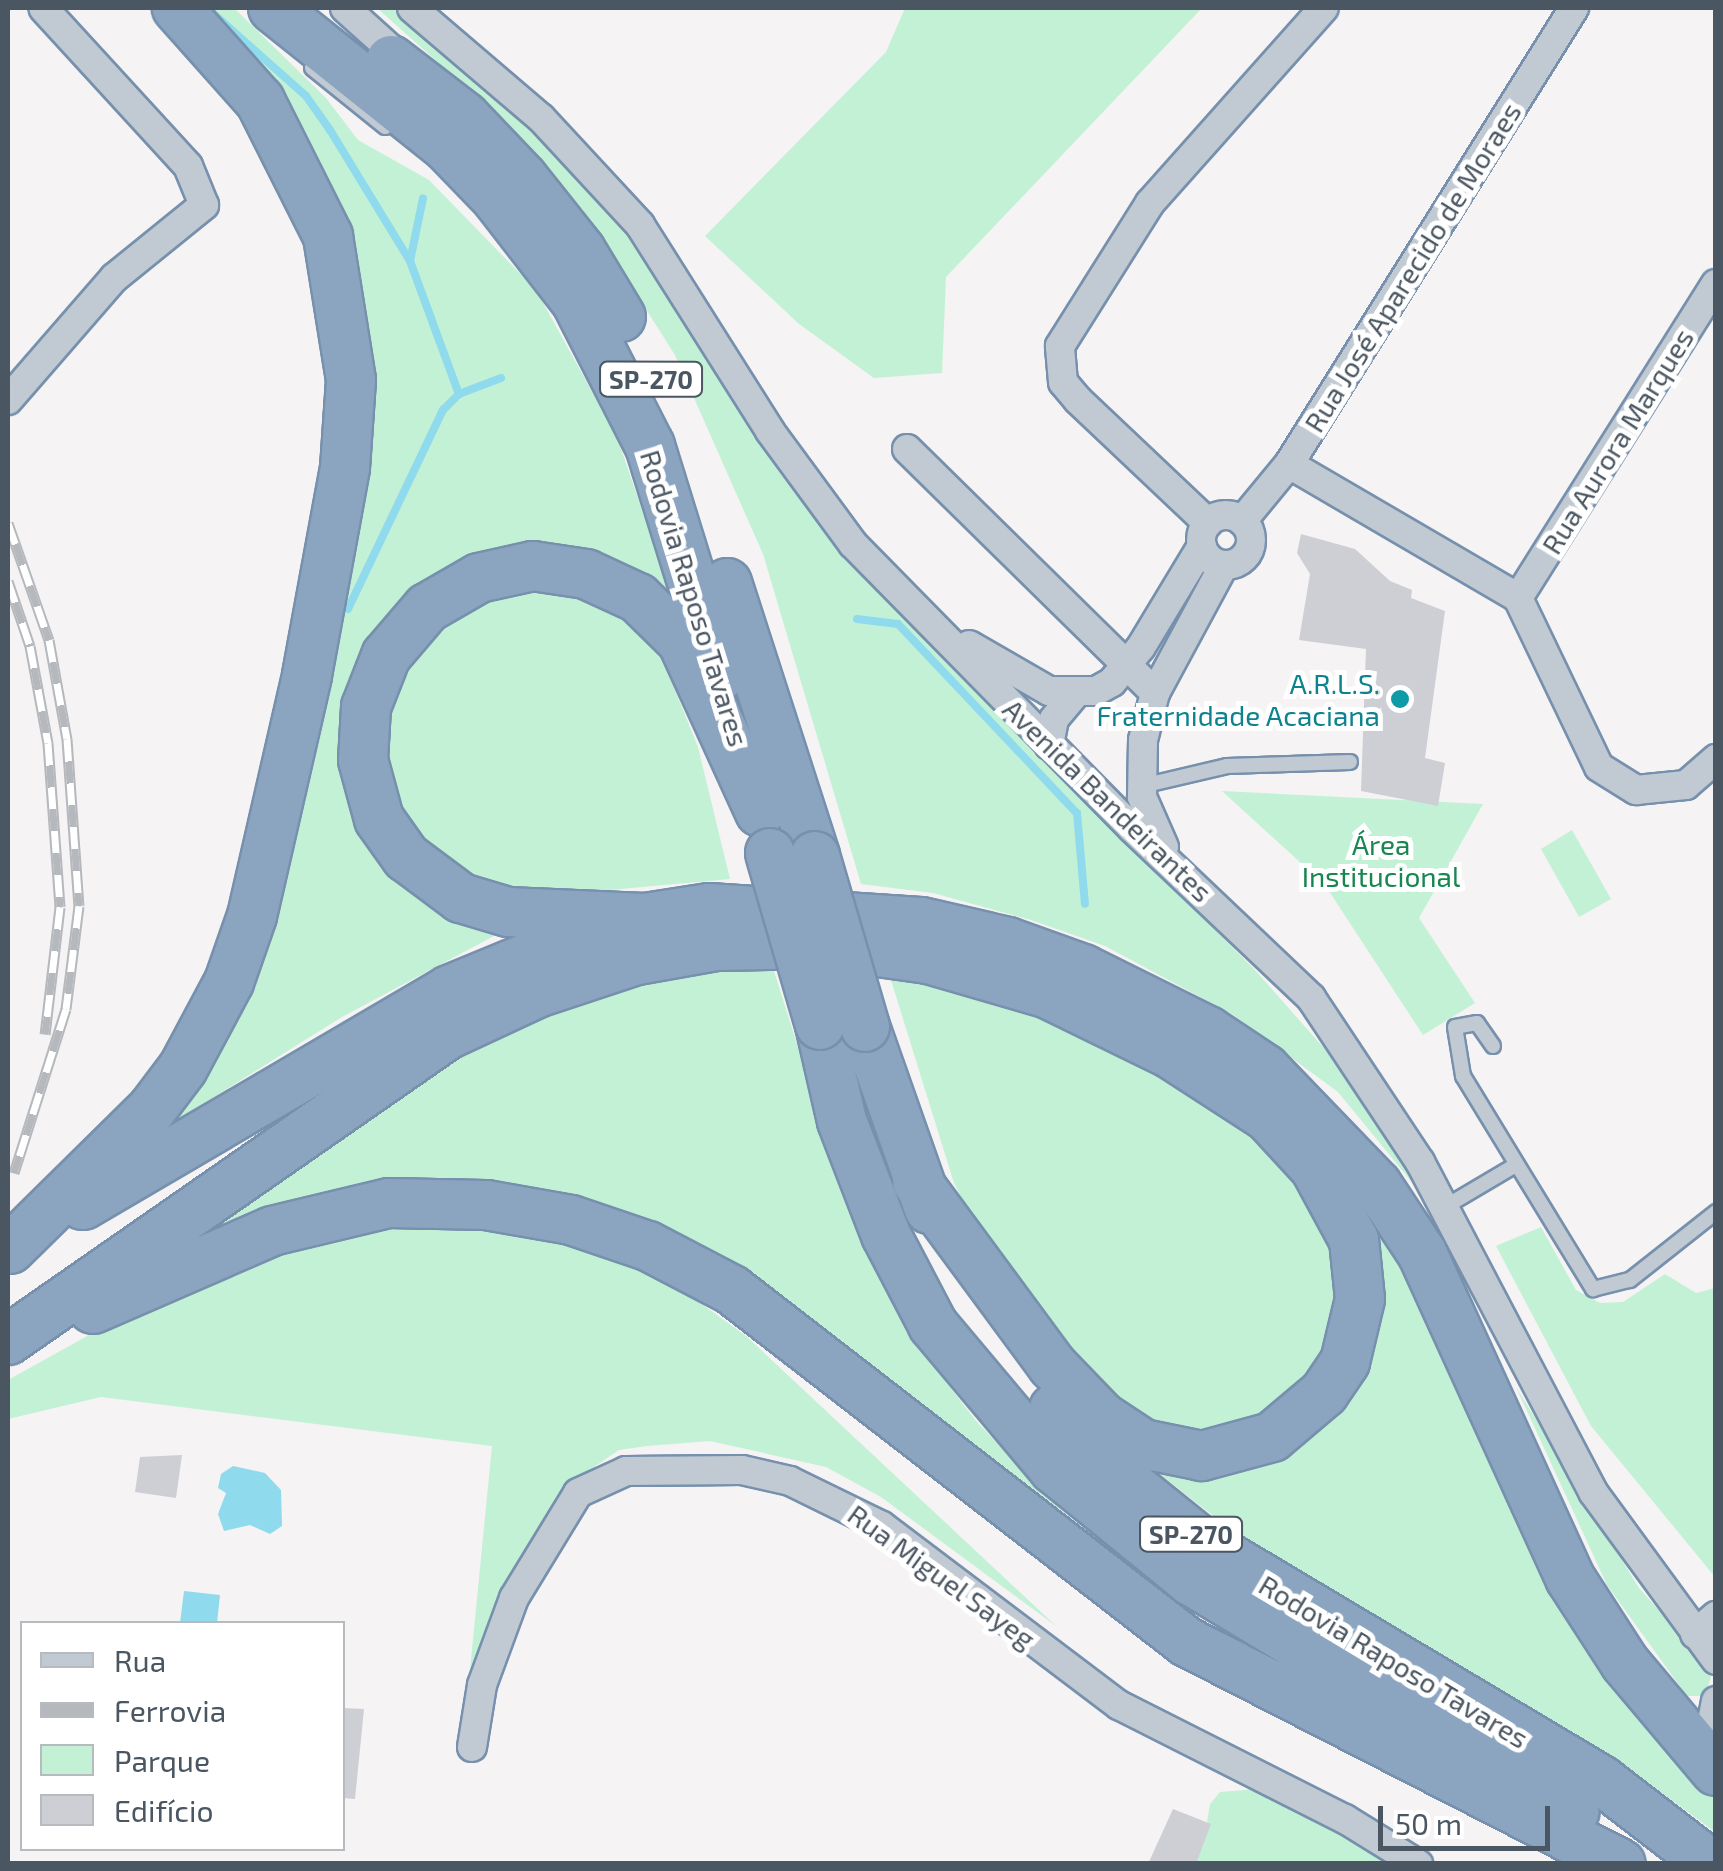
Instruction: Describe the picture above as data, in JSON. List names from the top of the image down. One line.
{"streets":{"highway":["SP-270","Rodovia Raposo Tavares"],"street":["Rua José Aparecido de Moraes","Rua Aurora Marques","Avenida Bandeirantes","Rua Miguel Sayeg"]},"crossings":[["SP-270","Rodovia Raposo Tavares"]],"parks":["Área Institucional"],"places":["A.R.L.S. Fraternidade Acaciana"],"legend":["Rua","Ferrovia","Parque","Edifício"],"scale_bar":"50 m"}
